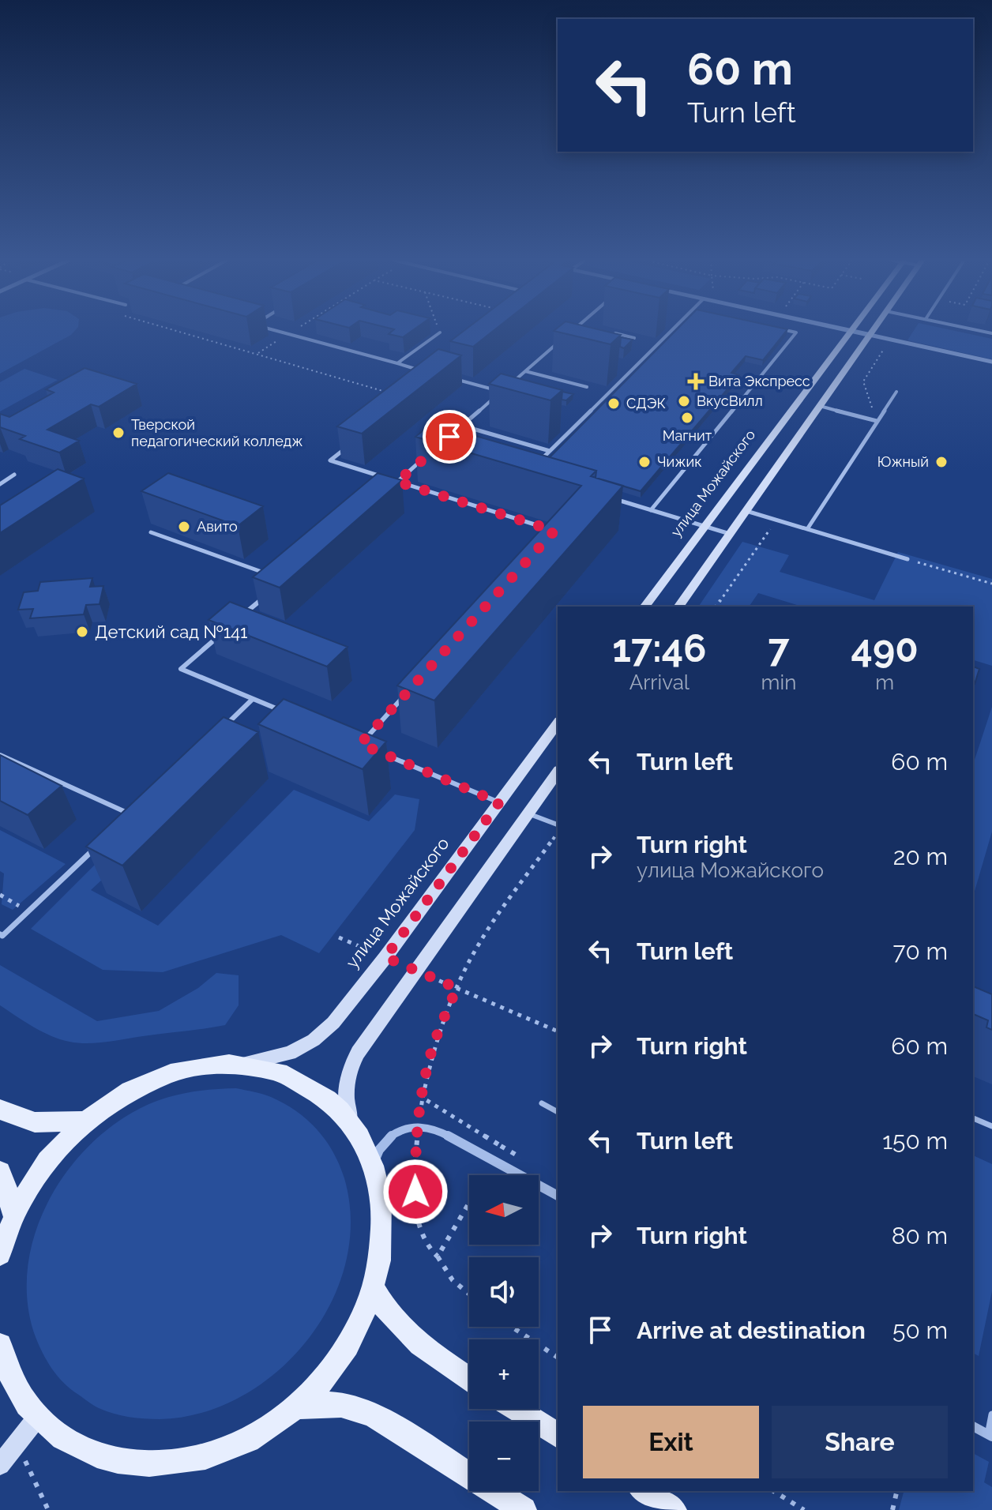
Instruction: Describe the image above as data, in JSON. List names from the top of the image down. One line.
{"streets":{"main road":["улица Можайского"]},"places":{"health":["Вита Экспресс"],"other":["ВкусВилл","СДЭК","Магнит","Тверской педагогический колледж","Чижик","Южный","Авито","Детский сад №141"]},"north":"left","page":{"turn":["60 m","Turn left"],"eta":["17:46","Arrival","7","min","490","m"],"list":[{"name":"Turn left","value":"60 m"},{"name":"Turn right","note":"улица Можайского","value":"20 m"},{"name":"Turn left","value":"70 m"},{"name":"Turn right","value":"60 m"},{"name":"Turn left","value":"150 m"},{"name":"Turn right","value":"80 m"},{"name":"Arrive at destination","value":"50 m"}],"map_buttons":["+","−"],"buttons":["Exit","Share"]}}
